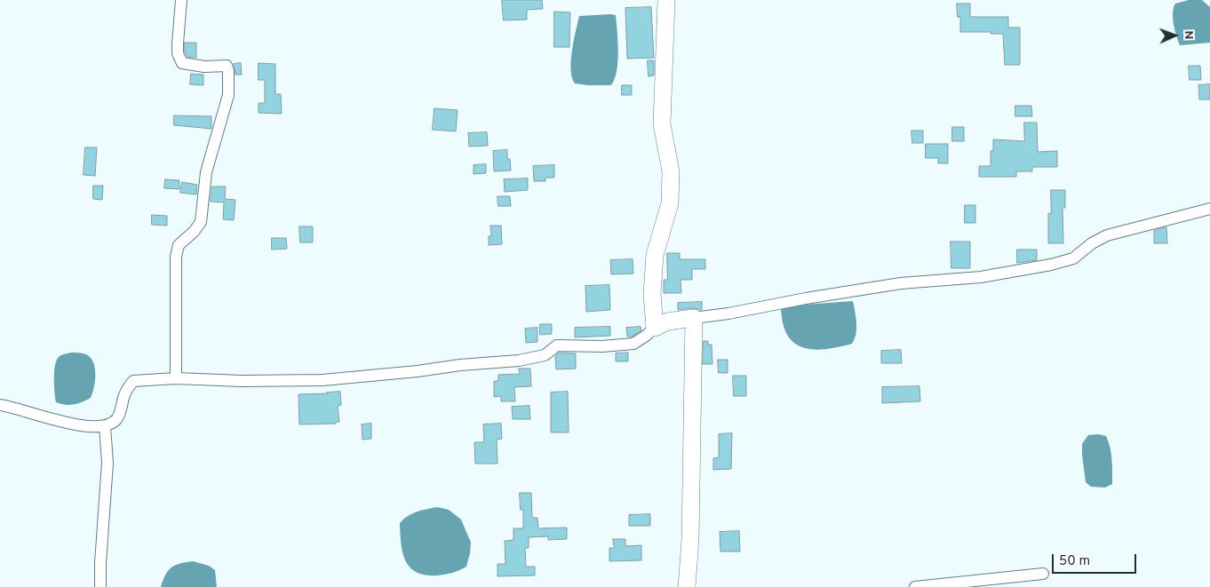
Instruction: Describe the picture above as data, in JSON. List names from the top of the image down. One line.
{"scale_bar":"50 m","north":"right"}
